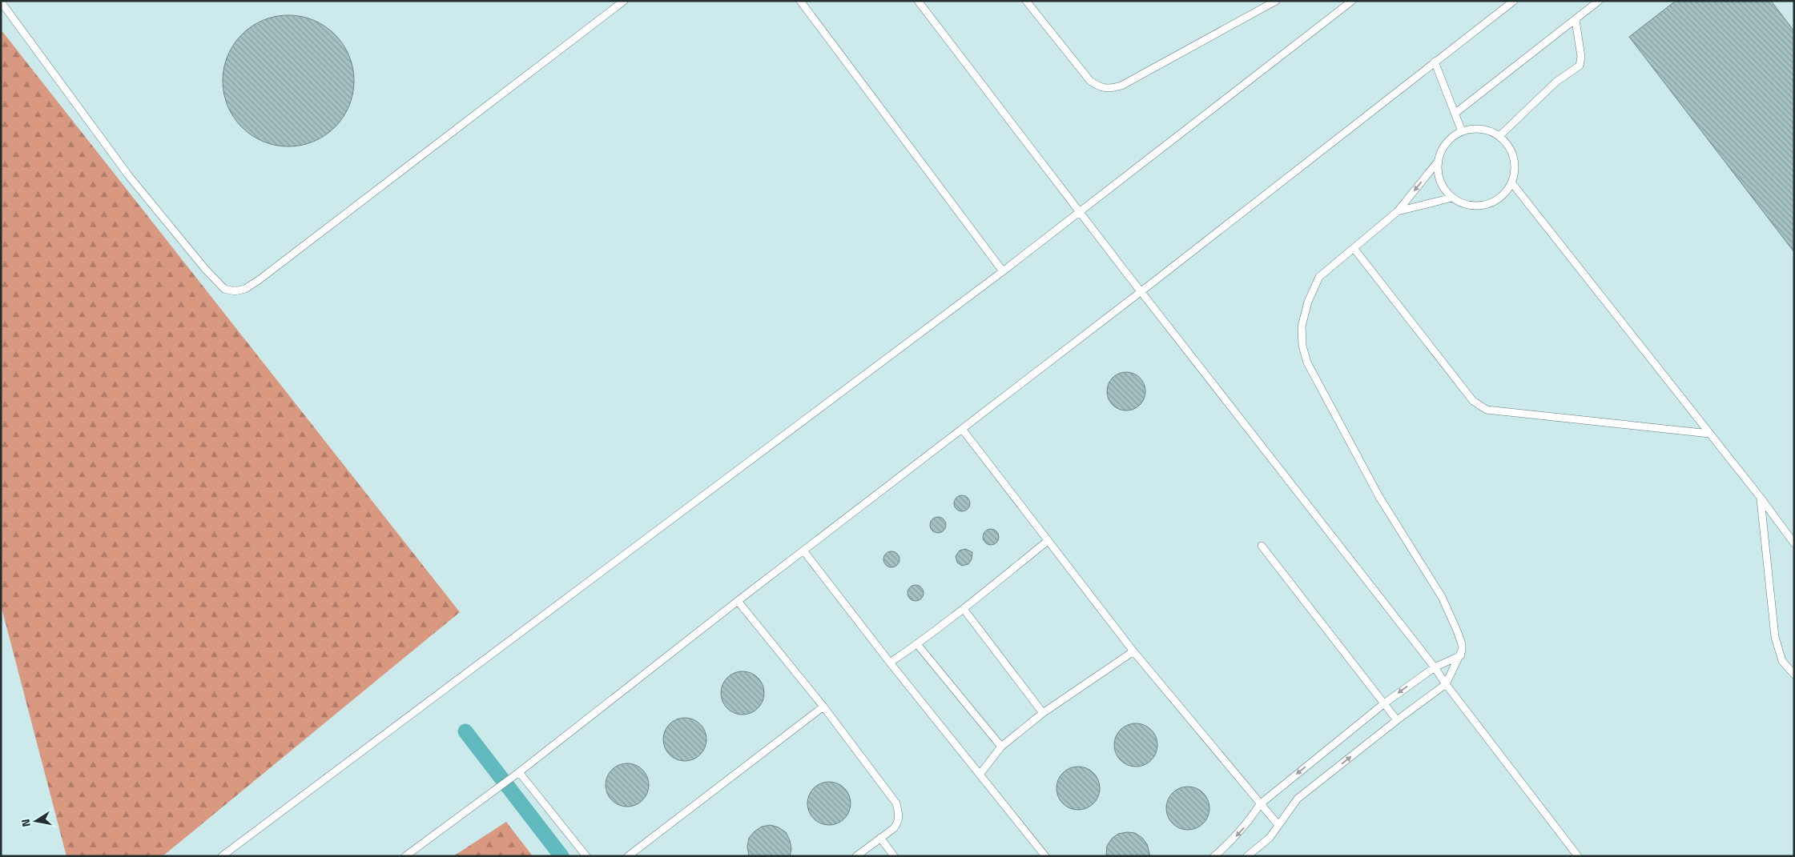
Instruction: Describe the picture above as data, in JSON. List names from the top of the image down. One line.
{"north":"left"}
